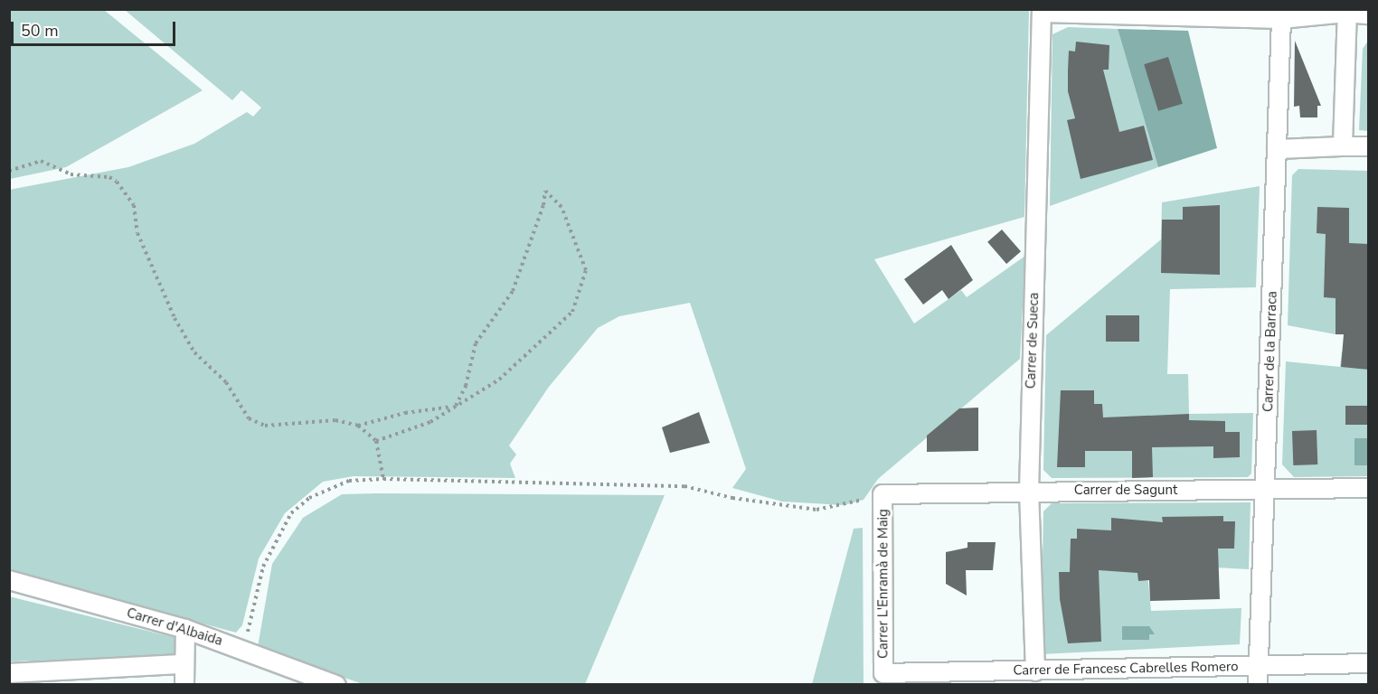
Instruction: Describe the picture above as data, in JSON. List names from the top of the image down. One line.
{"streets":{"street":["Carrer de Sueca","Carrer de la Barraca","Carrer de Sagunt","Carrer L'Enramà de Maig","Carrer d'Albaida","Carrer de Francesc Cabrelles Romero"]},"crossings":[["Carrer de Sueca","Carrer de Sagunt"],["Carrer de Sueca","Carrer de Francesc Cabrelles Romero"],["Carrer de la Barraca","Carrer de Sagunt"],["Carrer de la Barraca","Carrer de Francesc Cabrelles Romero"],["Carrer de Sagunt","Carrer L'Enramà de Maig"],["Carrer L'Enramà de Maig","Carrer de Francesc Cabrelles Romero"]],"scale_bar":"50 m"}
